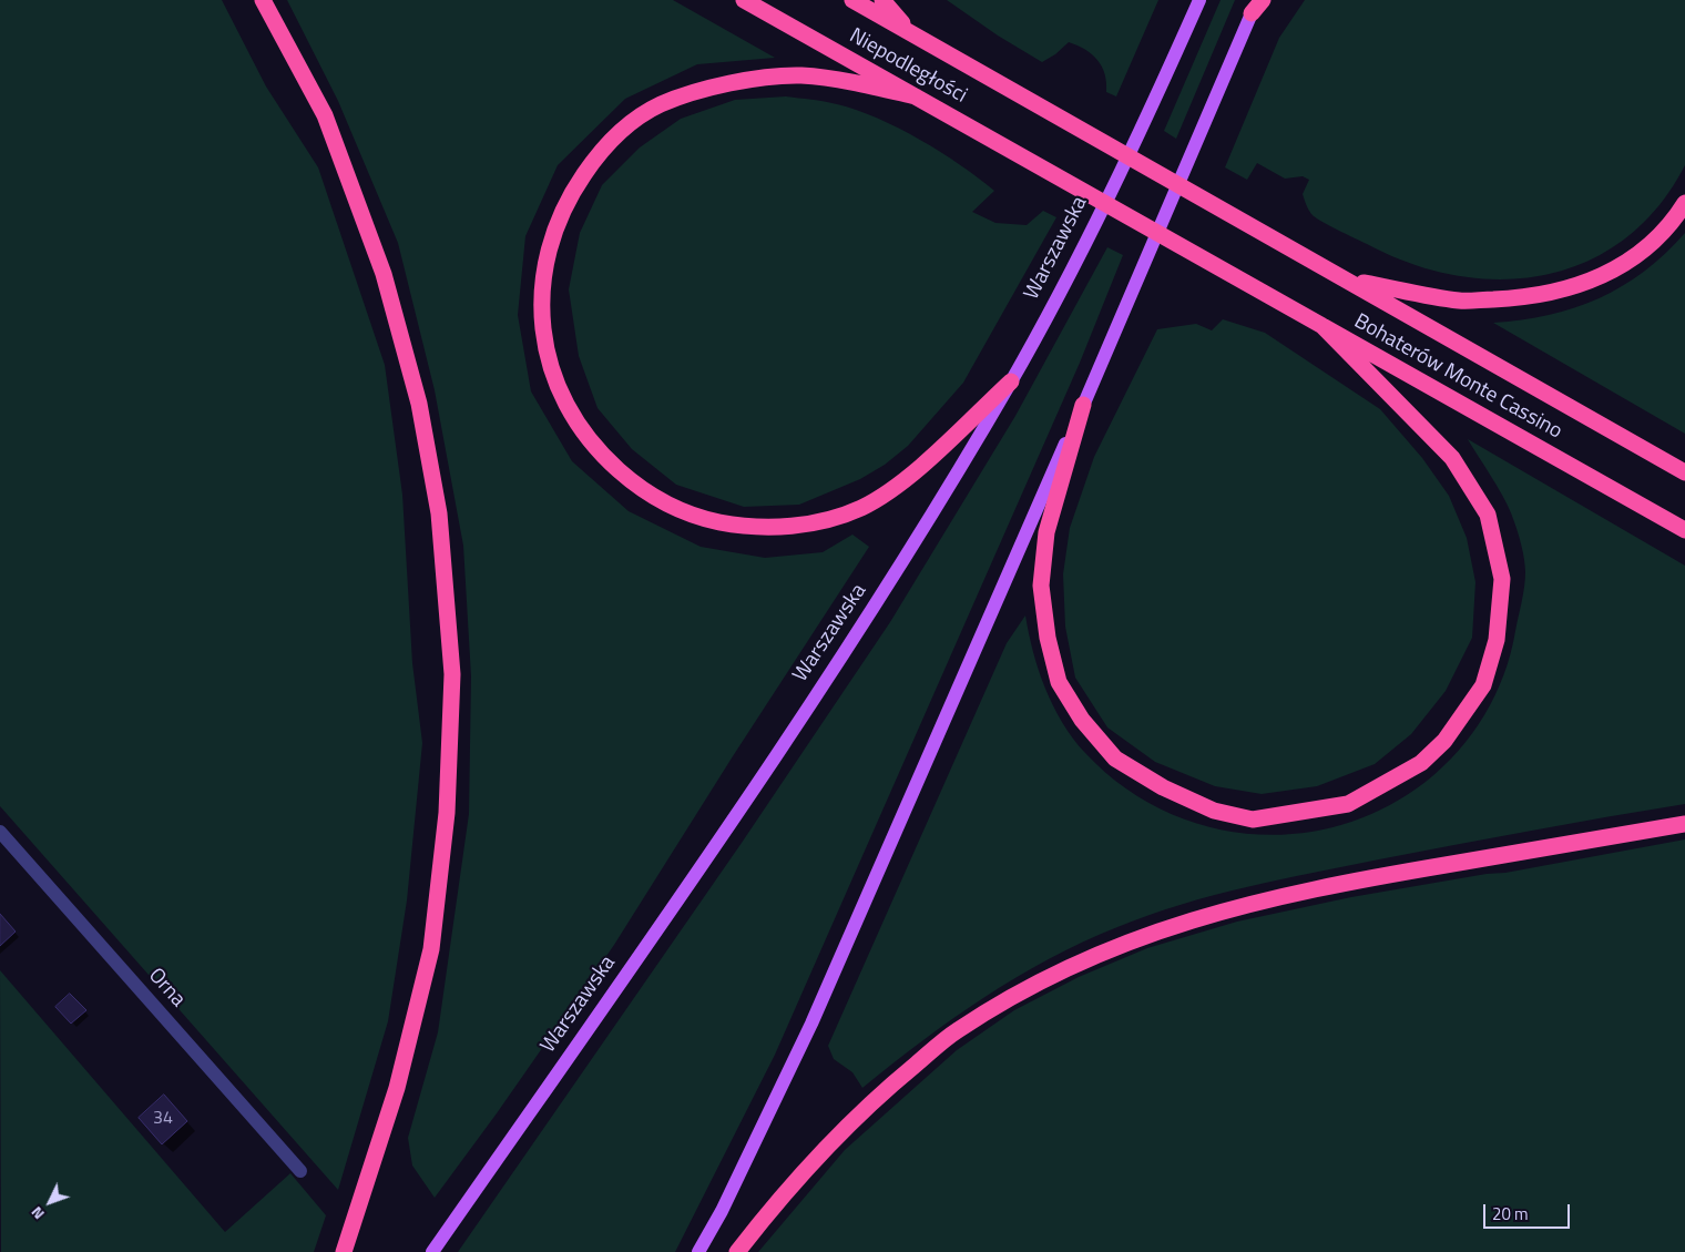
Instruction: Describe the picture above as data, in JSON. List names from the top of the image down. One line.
{"streets":{"highway":["Niepodległości","Bohaterów Monte Cassino"],"main road":["Warszawska"],"street":["Orna"]},"crossings":[["Niepodległości","Bohaterów Monte Cassino"]],"house_numbers":["34"],"scale_bar":"20 m","north":"bottom left"}
